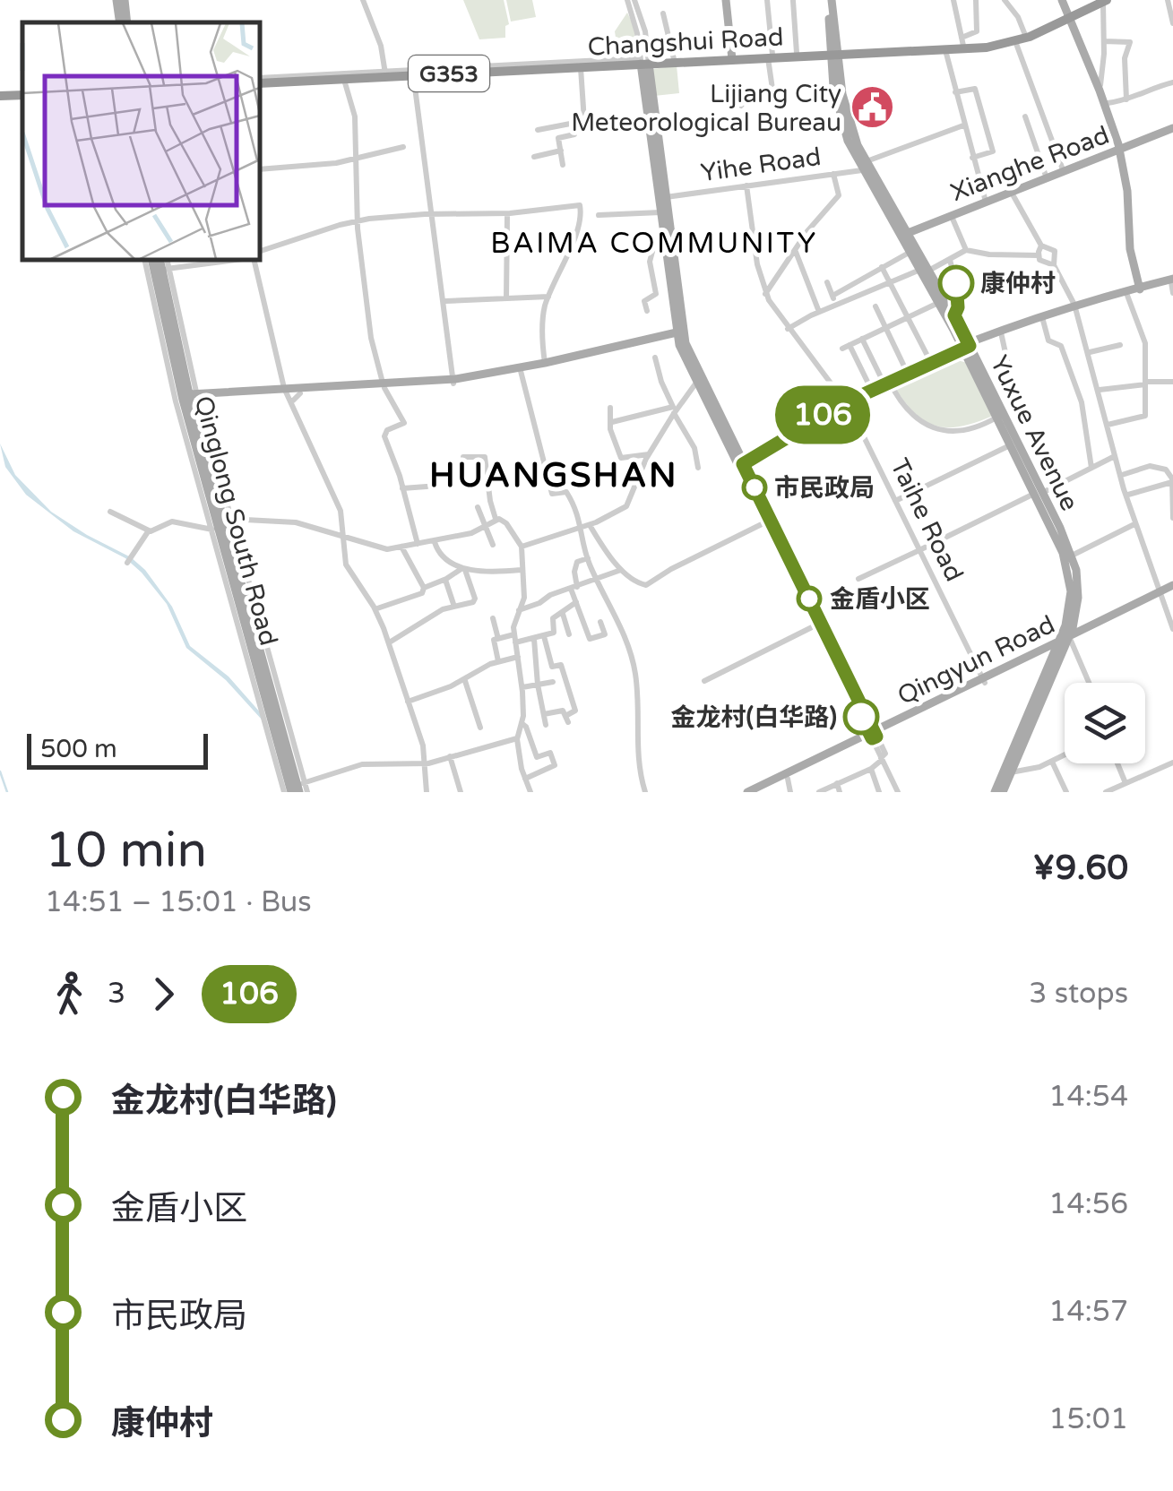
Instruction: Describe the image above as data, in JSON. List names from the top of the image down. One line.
{"streets":{"highway":["Changshui Road","G353"],"main road":["Xianghe Road","Yuxue Avenue","Qinglong South Road","Qingyun Road"],"street":["Yihe Road","Taihe Road"]},"crossings":[["Changshui Road","Yuxue Avenue"],["Xianghe Road","Yuxue Avenue"],["Yihe Road","Yuxue Avenue"],["Yihe Road","Taihe Road"],["Yuxue Avenue","Qingyun Road"],["Taihe Road","Qingyun Road"]],"districts":["BAIMA COMMUNITY","HUANGSHAN"],"places":{"public building":["Lijiang City Meteorological Bureau"],"other":["康仲村","市民政局","金盾小区","金龙村(白华路)"]},"lines":["bus line 106"],"scale_bar":"500 m","page":{"on_map":"106","scale":"500 m","heading":["10 min","14:51 – 15:01 · Bus","¥9.60"],"legs":["3","106","3 stops"],"list":[{"name":"金龙村(白华路)","value":"14:54"},{"name":"金盾小区","value":"14:56"},{"name":"市民政局","value":"14:57"},{"name":"康仲村","value":"15:01"}]}}
